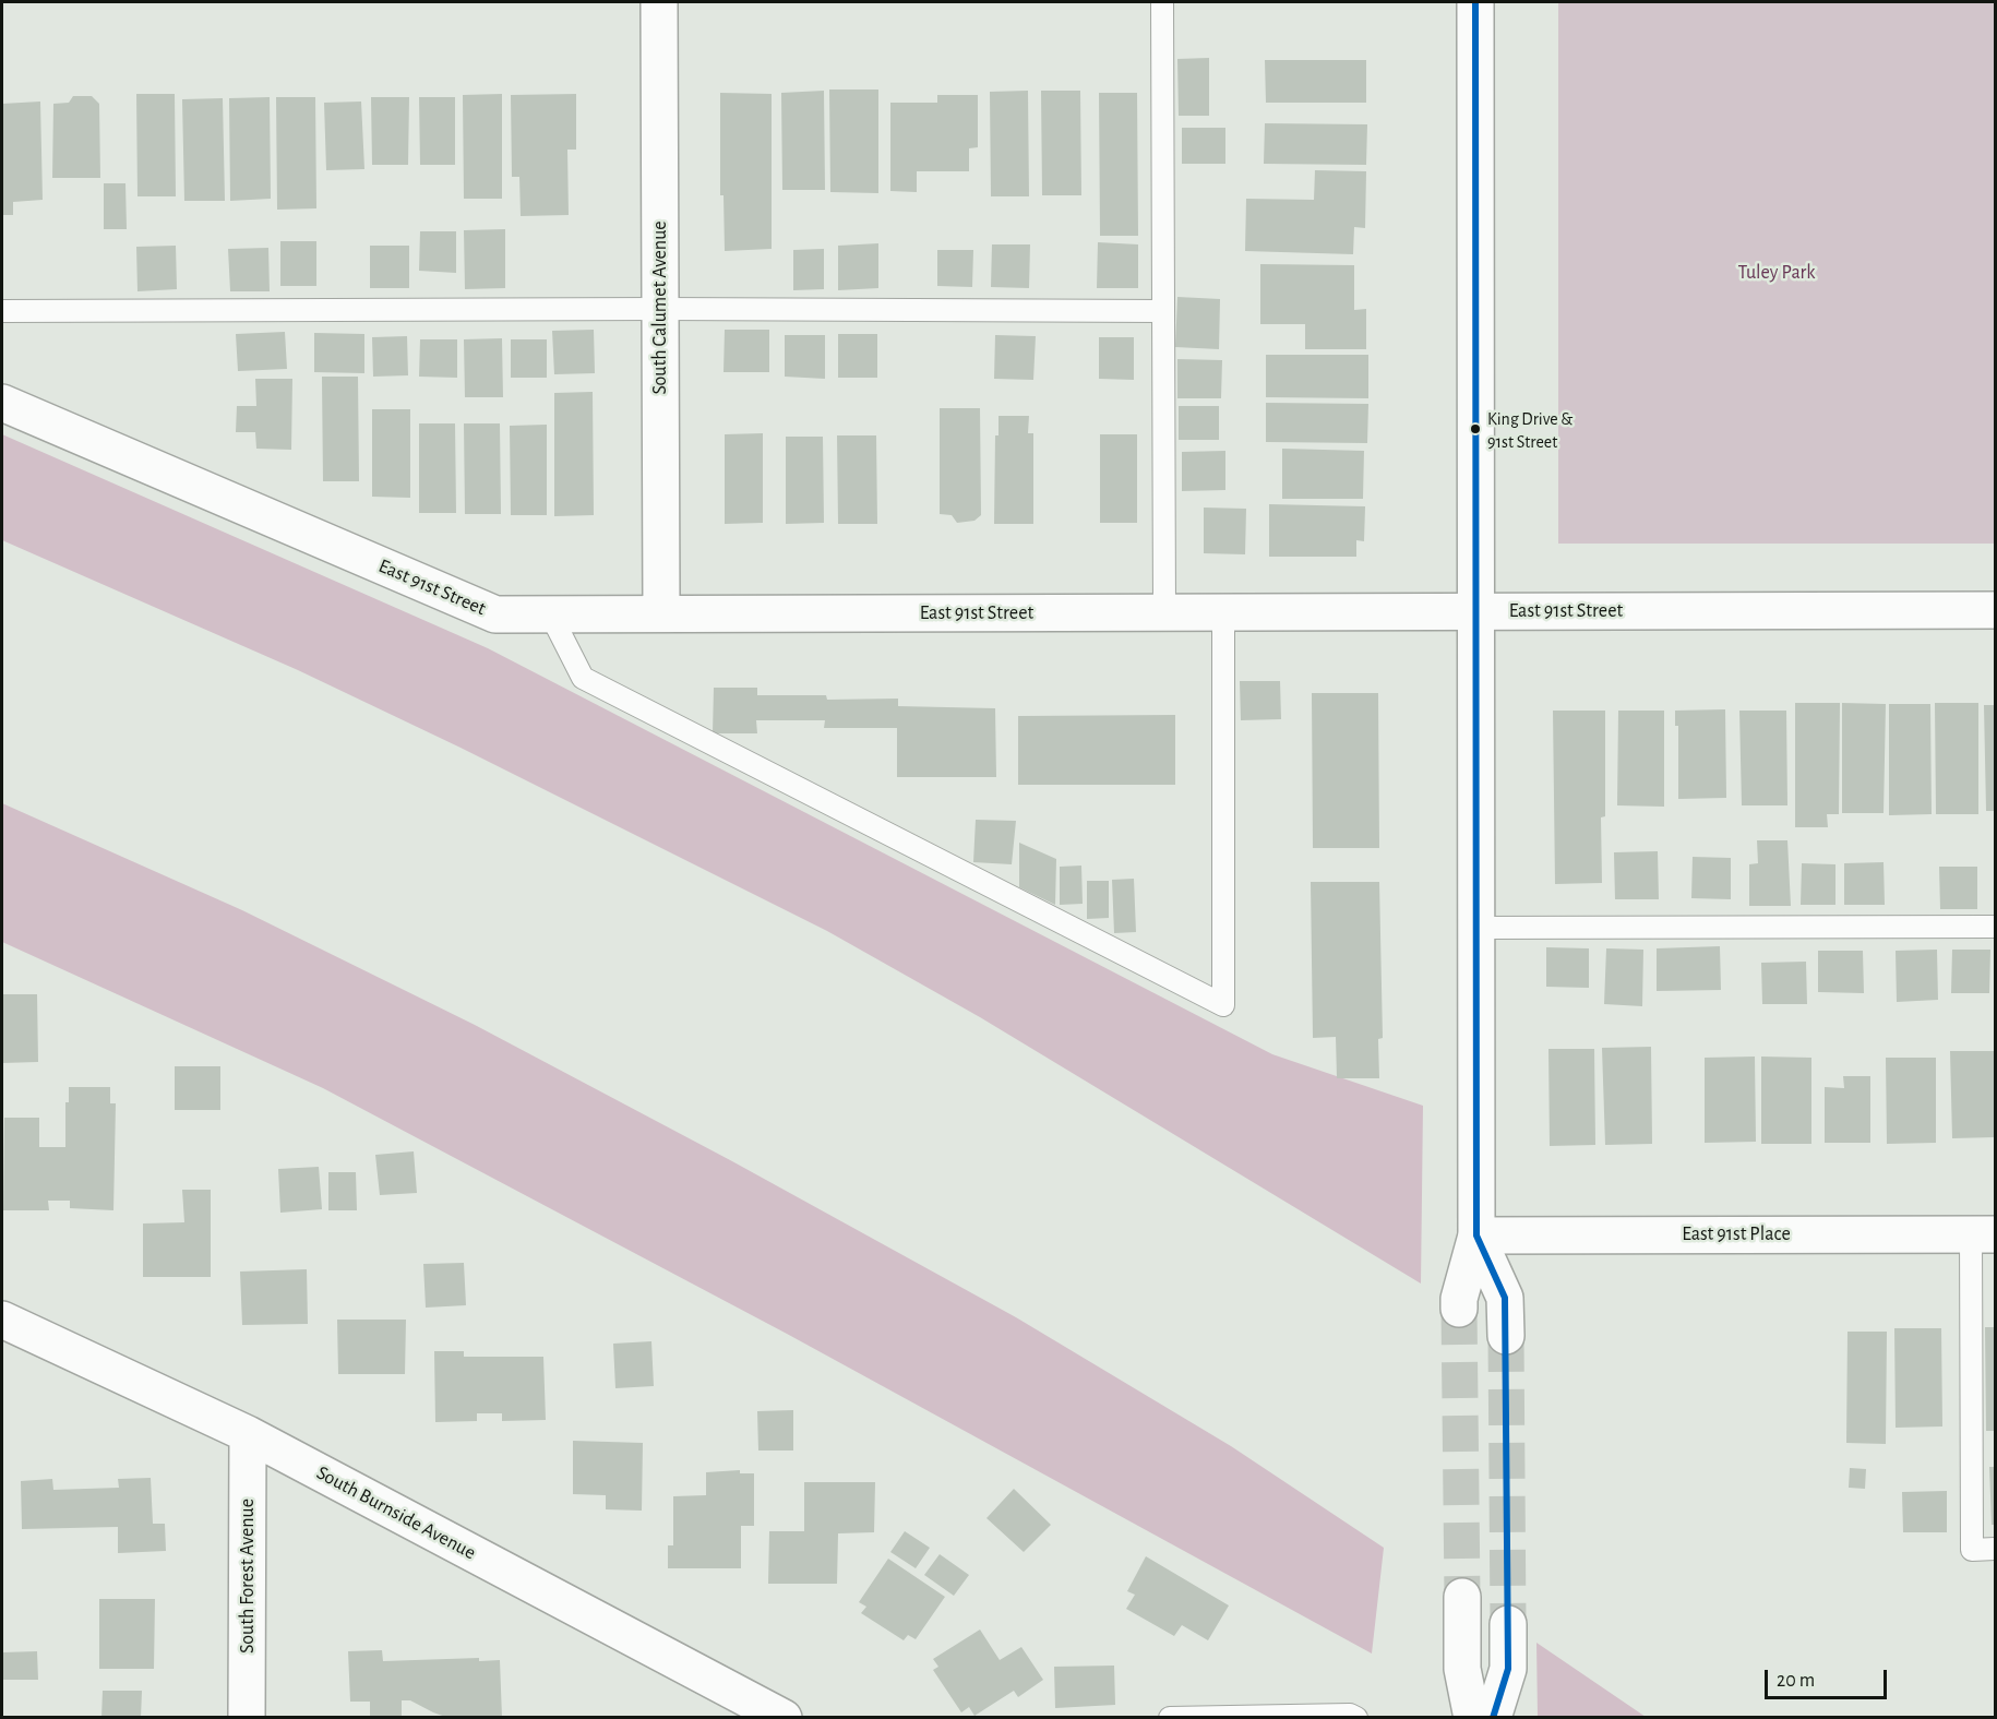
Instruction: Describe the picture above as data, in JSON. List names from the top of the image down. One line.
{"streets":{"street":["South Calumet Avenue","East 91st Street","East 91st Place","South Burnside Avenue","South Forest Avenue"]},"crossings":[["South Calumet Avenue","East 91st Street"],["South Burnside Avenue","South Forest Avenue"]],"parks":["Tuley Park"],"places":["King Drive & 91st Street"],"scale_bar":"20 m"}
